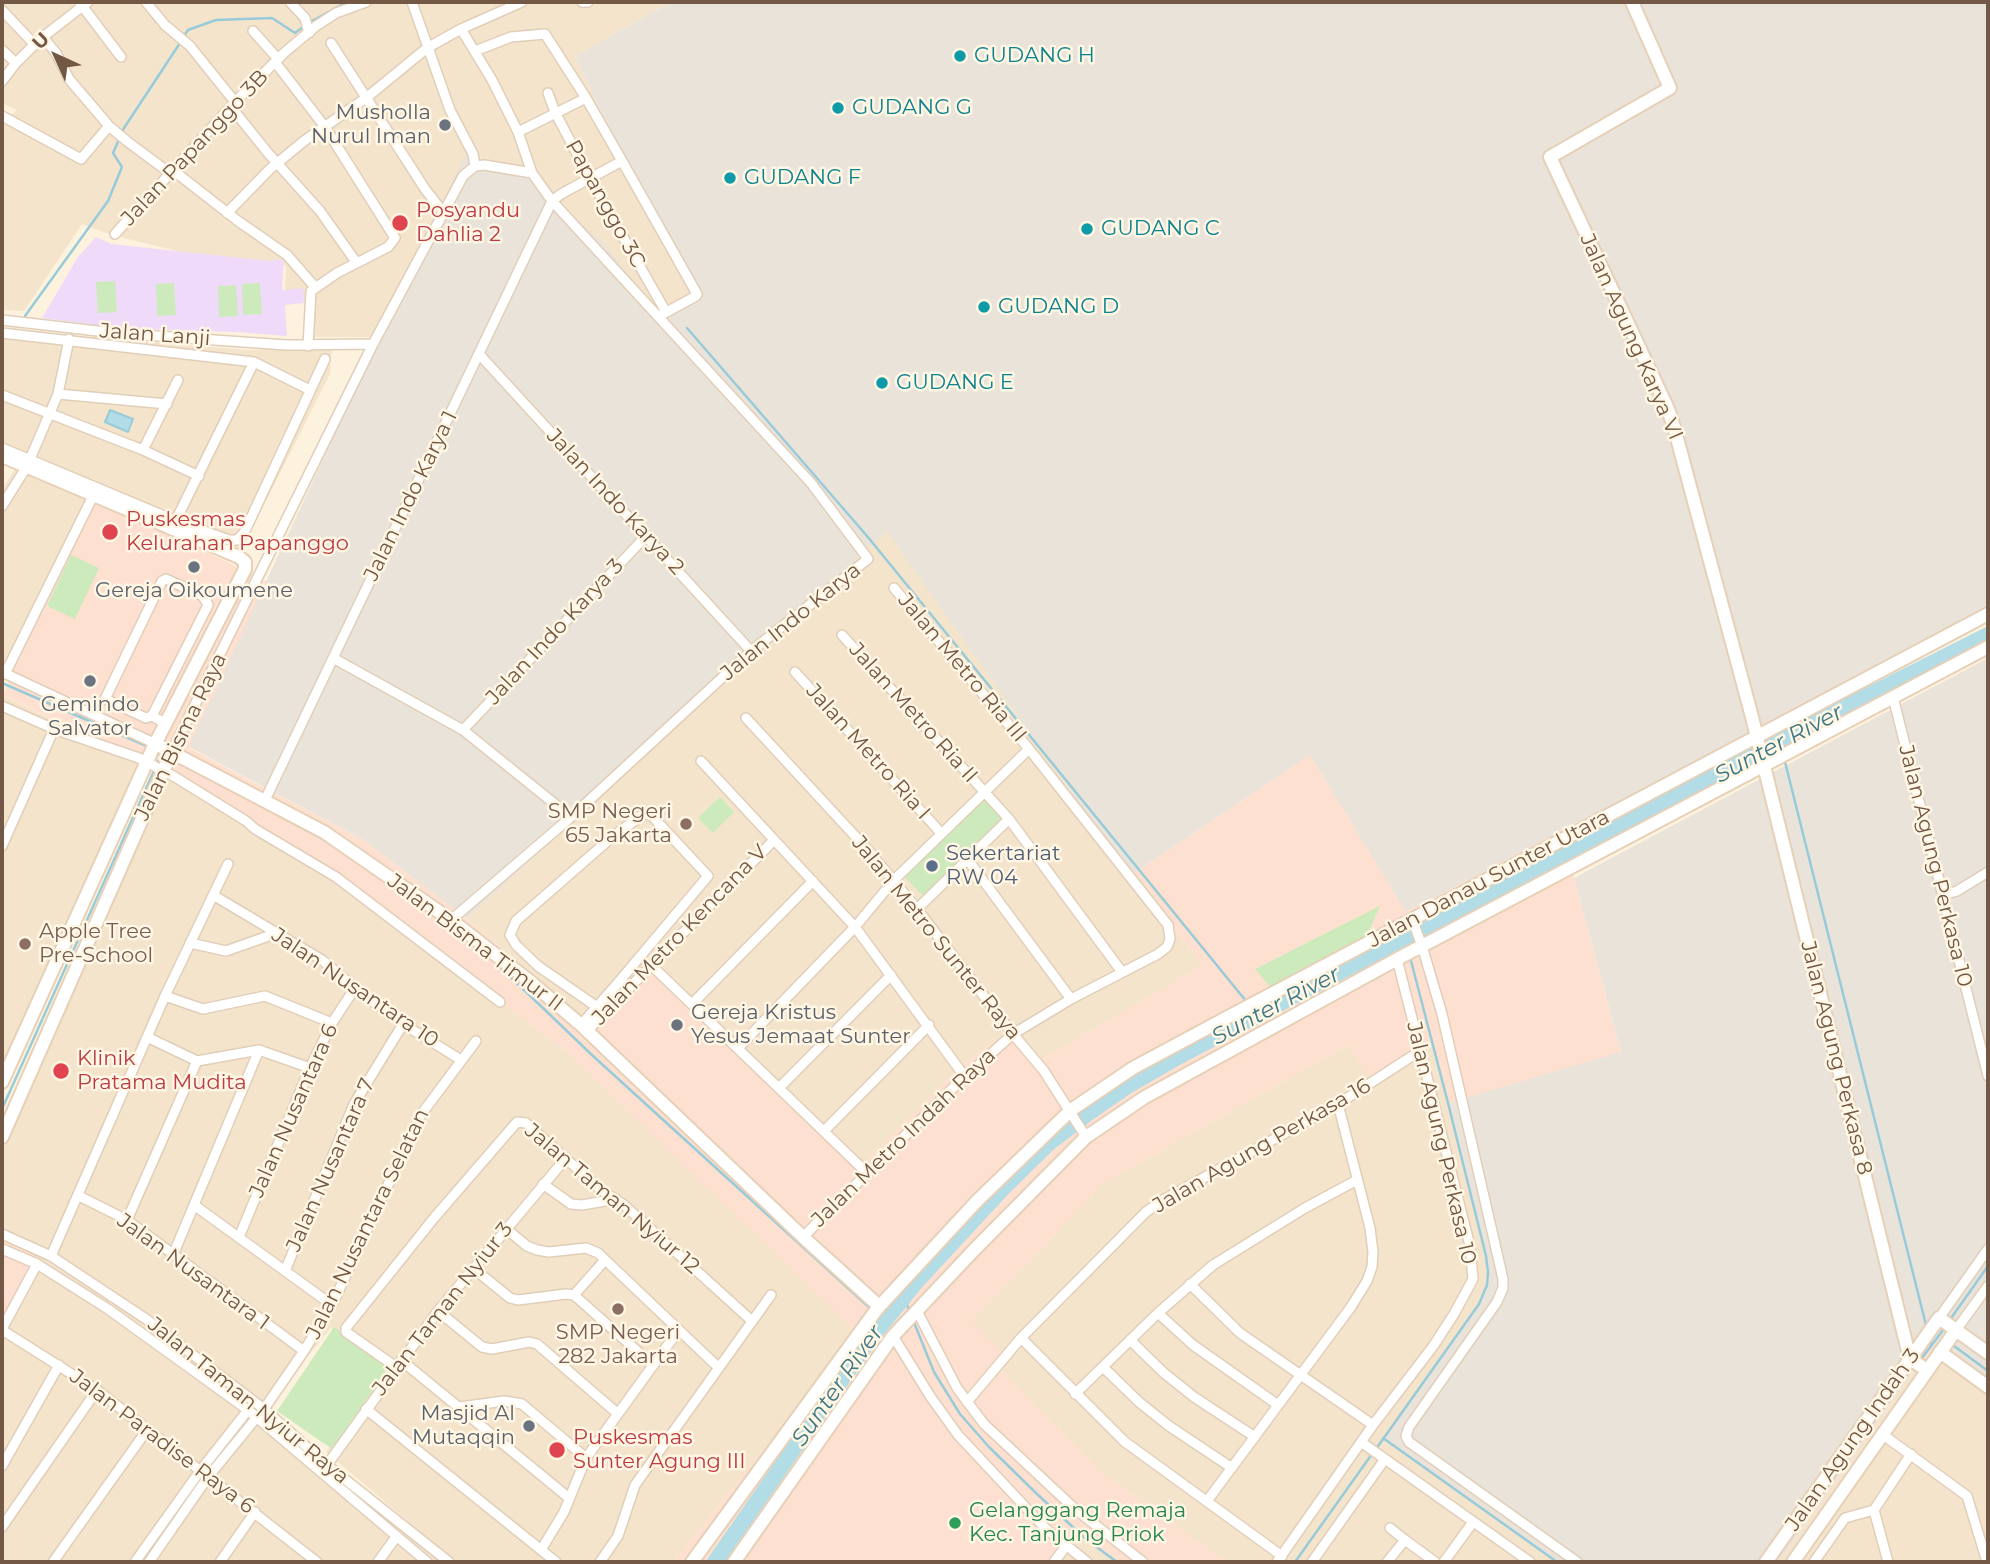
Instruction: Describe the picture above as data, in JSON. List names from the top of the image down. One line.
{"streets":{"street":["Jalan Papanggo 3B","Papanggo 3C","Jalan Lanji","Jalan Agung Karya VI","Jalan Indo Karya 1","Jalan Indo Karya 2","Jalan Indo Karya","Jalan Indo Karya 3","Jalan Metro Ria III","Jalan Metro Ria II","Jalan Bisma Raya","Jalan Metro Ria I","Jalan Agung Perkasa 10","Jalan Danau Sunter Utara","Jalan Metro Kencana V","Jalan Metro Sunter Raya","Jalan Bisma Timur II","Jalan Nusantara 10","Jalan Agung Perkasa 8","Jalan Nusantara 6","Jalan Metro Indah Raya","Jalan Agung Perkasa 16","Jalan Nusantara 7","Jalan Taman Nyiur 12","Jalan Nusantara Selatan","Jalan Nusantara 1","Jalan Taman Nyiur 3","Jalan Taman Nyiur Raya","Jalan Agung Indah 3","Jalan Paradise Raya 6"]},"crossings":[["Papanggo 3C","Jalan Indo Karya 1"],["Papanggo 3C","Jalan Indo Karya"],["Jalan Lanji","Jalan Bisma Raya"],["Jalan Agung Karya VI","Jalan Danau Sunter Utara"],["Jalan Agung Karya VI","Jalan Agung Perkasa 8"],["Jalan Indo Karya 1","Jalan Indo Karya 2"],["Jalan Indo Karya 1","Jalan Indo Karya"],["Jalan Indo Karya 1","Jalan Bisma Timur II"],["Jalan Indo Karya 2","Jalan Indo Karya"],["Jalan Indo Karya 2","Jalan Indo Karya 3"],["Jalan Indo Karya","Jalan Bisma Timur II"],["Jalan Metro Ria III","Jalan Metro Indah Raya"],["Jalan Metro Ria II","Jalan Metro Indah Raya"],["Jalan Bisma Raya","Jalan Bisma Timur II"],["Jalan Agung Perkasa 10","Jalan Danau Sunter Utara"],["Jalan Agung Perkasa 10","Jalan Agung Perkasa 16"],["Jalan Danau Sunter Utara","Jalan Metro Sunter Raya"],["Jalan Danau Sunter Utara","Jalan Bisma Timur II"],["Jalan Danau Sunter Utara","Jalan Agung Perkasa 8"],["Jalan Metro Kencana V","Jalan Bisma Timur II"],["Jalan Metro Sunter Raya","Jalan Metro Indah Raya"],["Jalan Bisma Timur II","Jalan Metro Indah Raya"],["Jalan Nusantara 10","Jalan Nusantara 6"],["Jalan Nusantara 10","Jalan Nusantara 7"],["Jalan Nusantara 10","Jalan Nusantara Selatan"],["Jalan Agung Perkasa 8","Jalan Agung Indah 3"],["Jalan Taman Nyiur 12","Jalan Taman Nyiur 3"],["Jalan Nusantara Selatan","Jalan Nusantara 1"],["Jalan Nusantara Selatan","Jalan Taman Nyiur Raya"],["Jalan Taman Nyiur 3","Jalan Taman Nyiur Raya"]],"water":["Sunter River"],"places":["GUDANG H","GUDANG G","Musholla Nurul Iman","GUDANG F","Posyandu Dahlia 2","GUDANG C","GUDANG D","GUDANG E","Puskesmas Kelurahan Papanggo","Gereja Oikoumene","Gemindo Salvator","SMP Negeri 65 Jakarta","Sekertariat RW 04","Apple Tree Pre-School","Gereja Kristus Yesus Jemaat Sunter","Klinik Pratama Mudita","SMP Negeri 282 Jakarta","Masjid Al Mutaqqin","Puskesmas Sunter Agung III","Gelanggang Remaja Kec. Tanjung Priok"],"north":"top left"}
